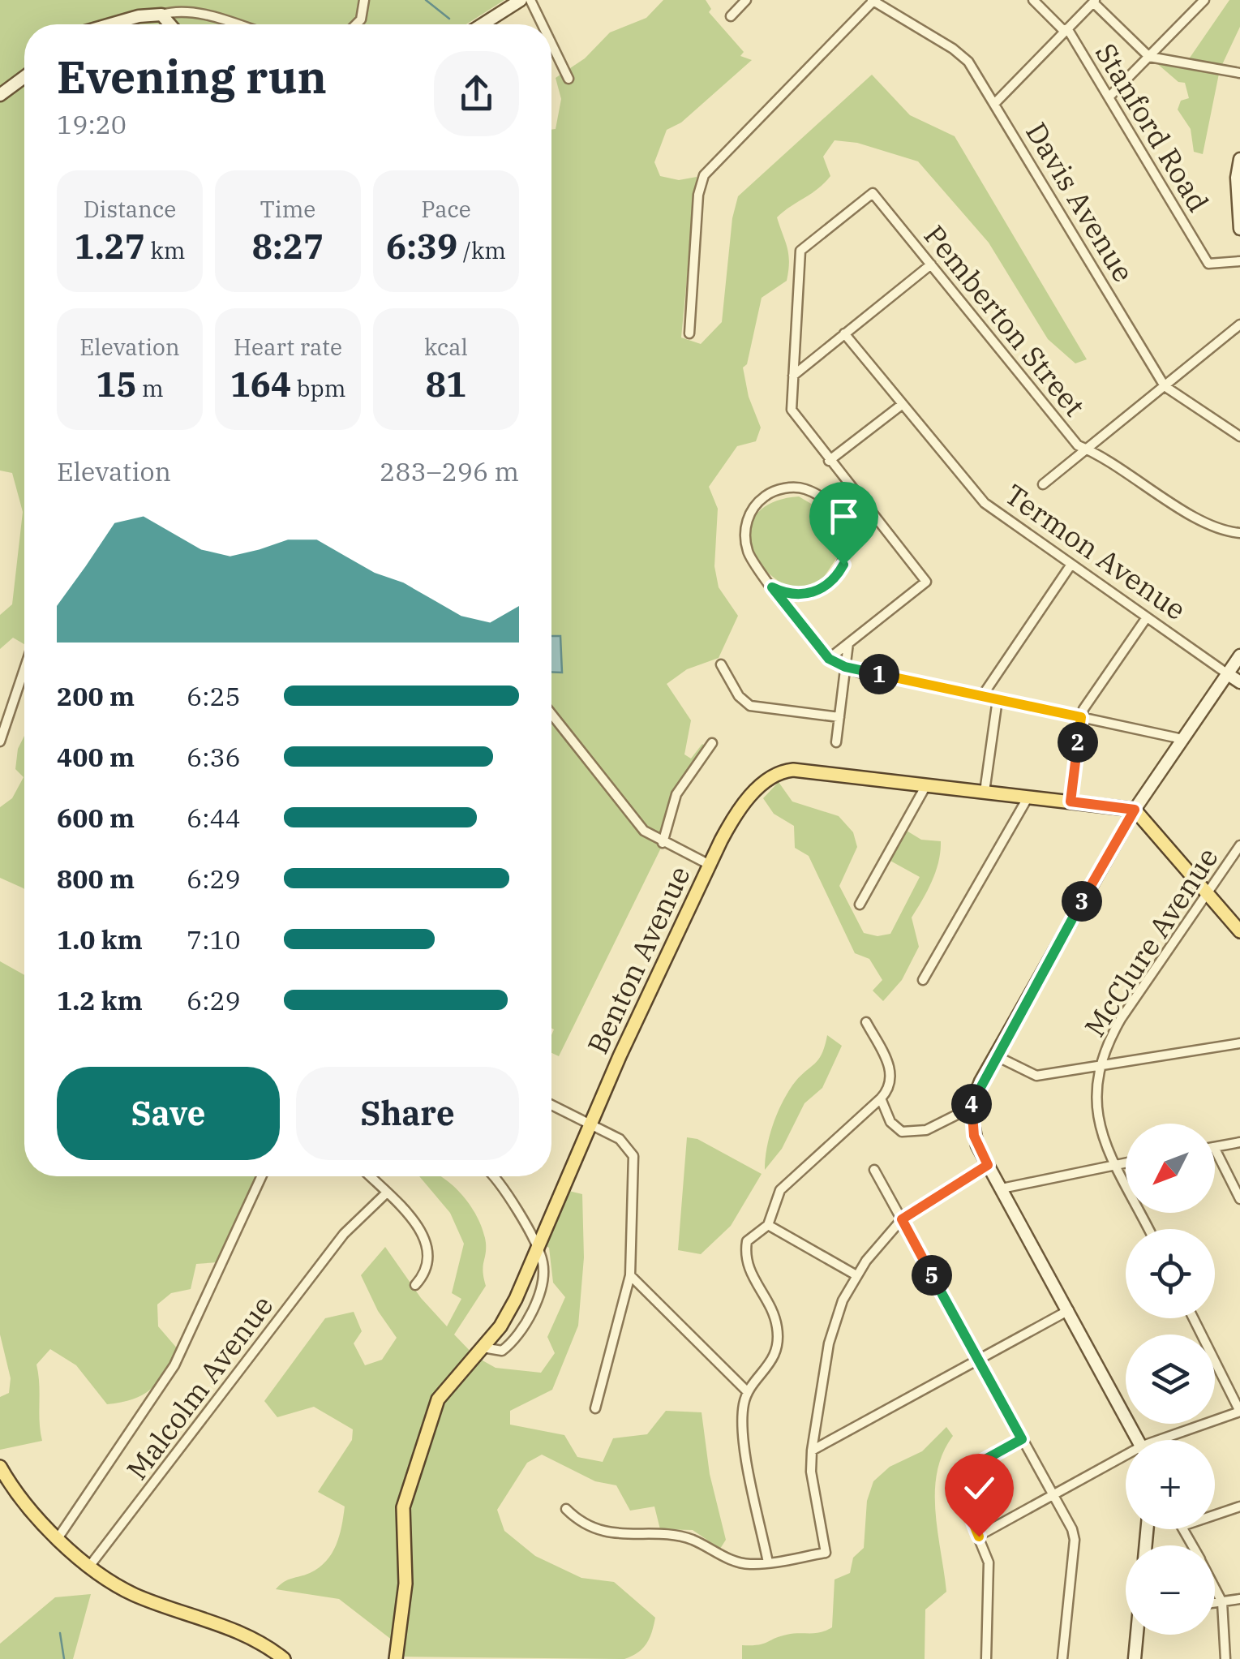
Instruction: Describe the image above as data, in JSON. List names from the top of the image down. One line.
{"streets":{"main road":["Benton Avenue"],"street":["Stanford Road","Davis Avenue","Pemberton Street","Termon Avenue","McClure Avenue","Malcolm Avenue"]},"north":"bottom left","page":{"heading":["Evening run","19:20"],"stats":[["Distance","1.27 km"],["Time","8:27"],["Pace","6:39 /km"],["Elevation","15 m"],["Heart rate","164 bpm"],["kcal","81"]],"chart":["Elevation","283–296 m"],"pins":["1","2","3","4","5"],"list":[{"name":"200 m","note":"6:25"},{"name":"400 m","note":"6:36"},{"name":"600 m","note":"6:44"},{"name":"800 m","note":"6:29"},{"name":"1.0 km","note":"7:10"},{"name":"1.2 km","note":"6:29"}],"buttons":["Save","Share"],"map_buttons":["+","−"]}}
